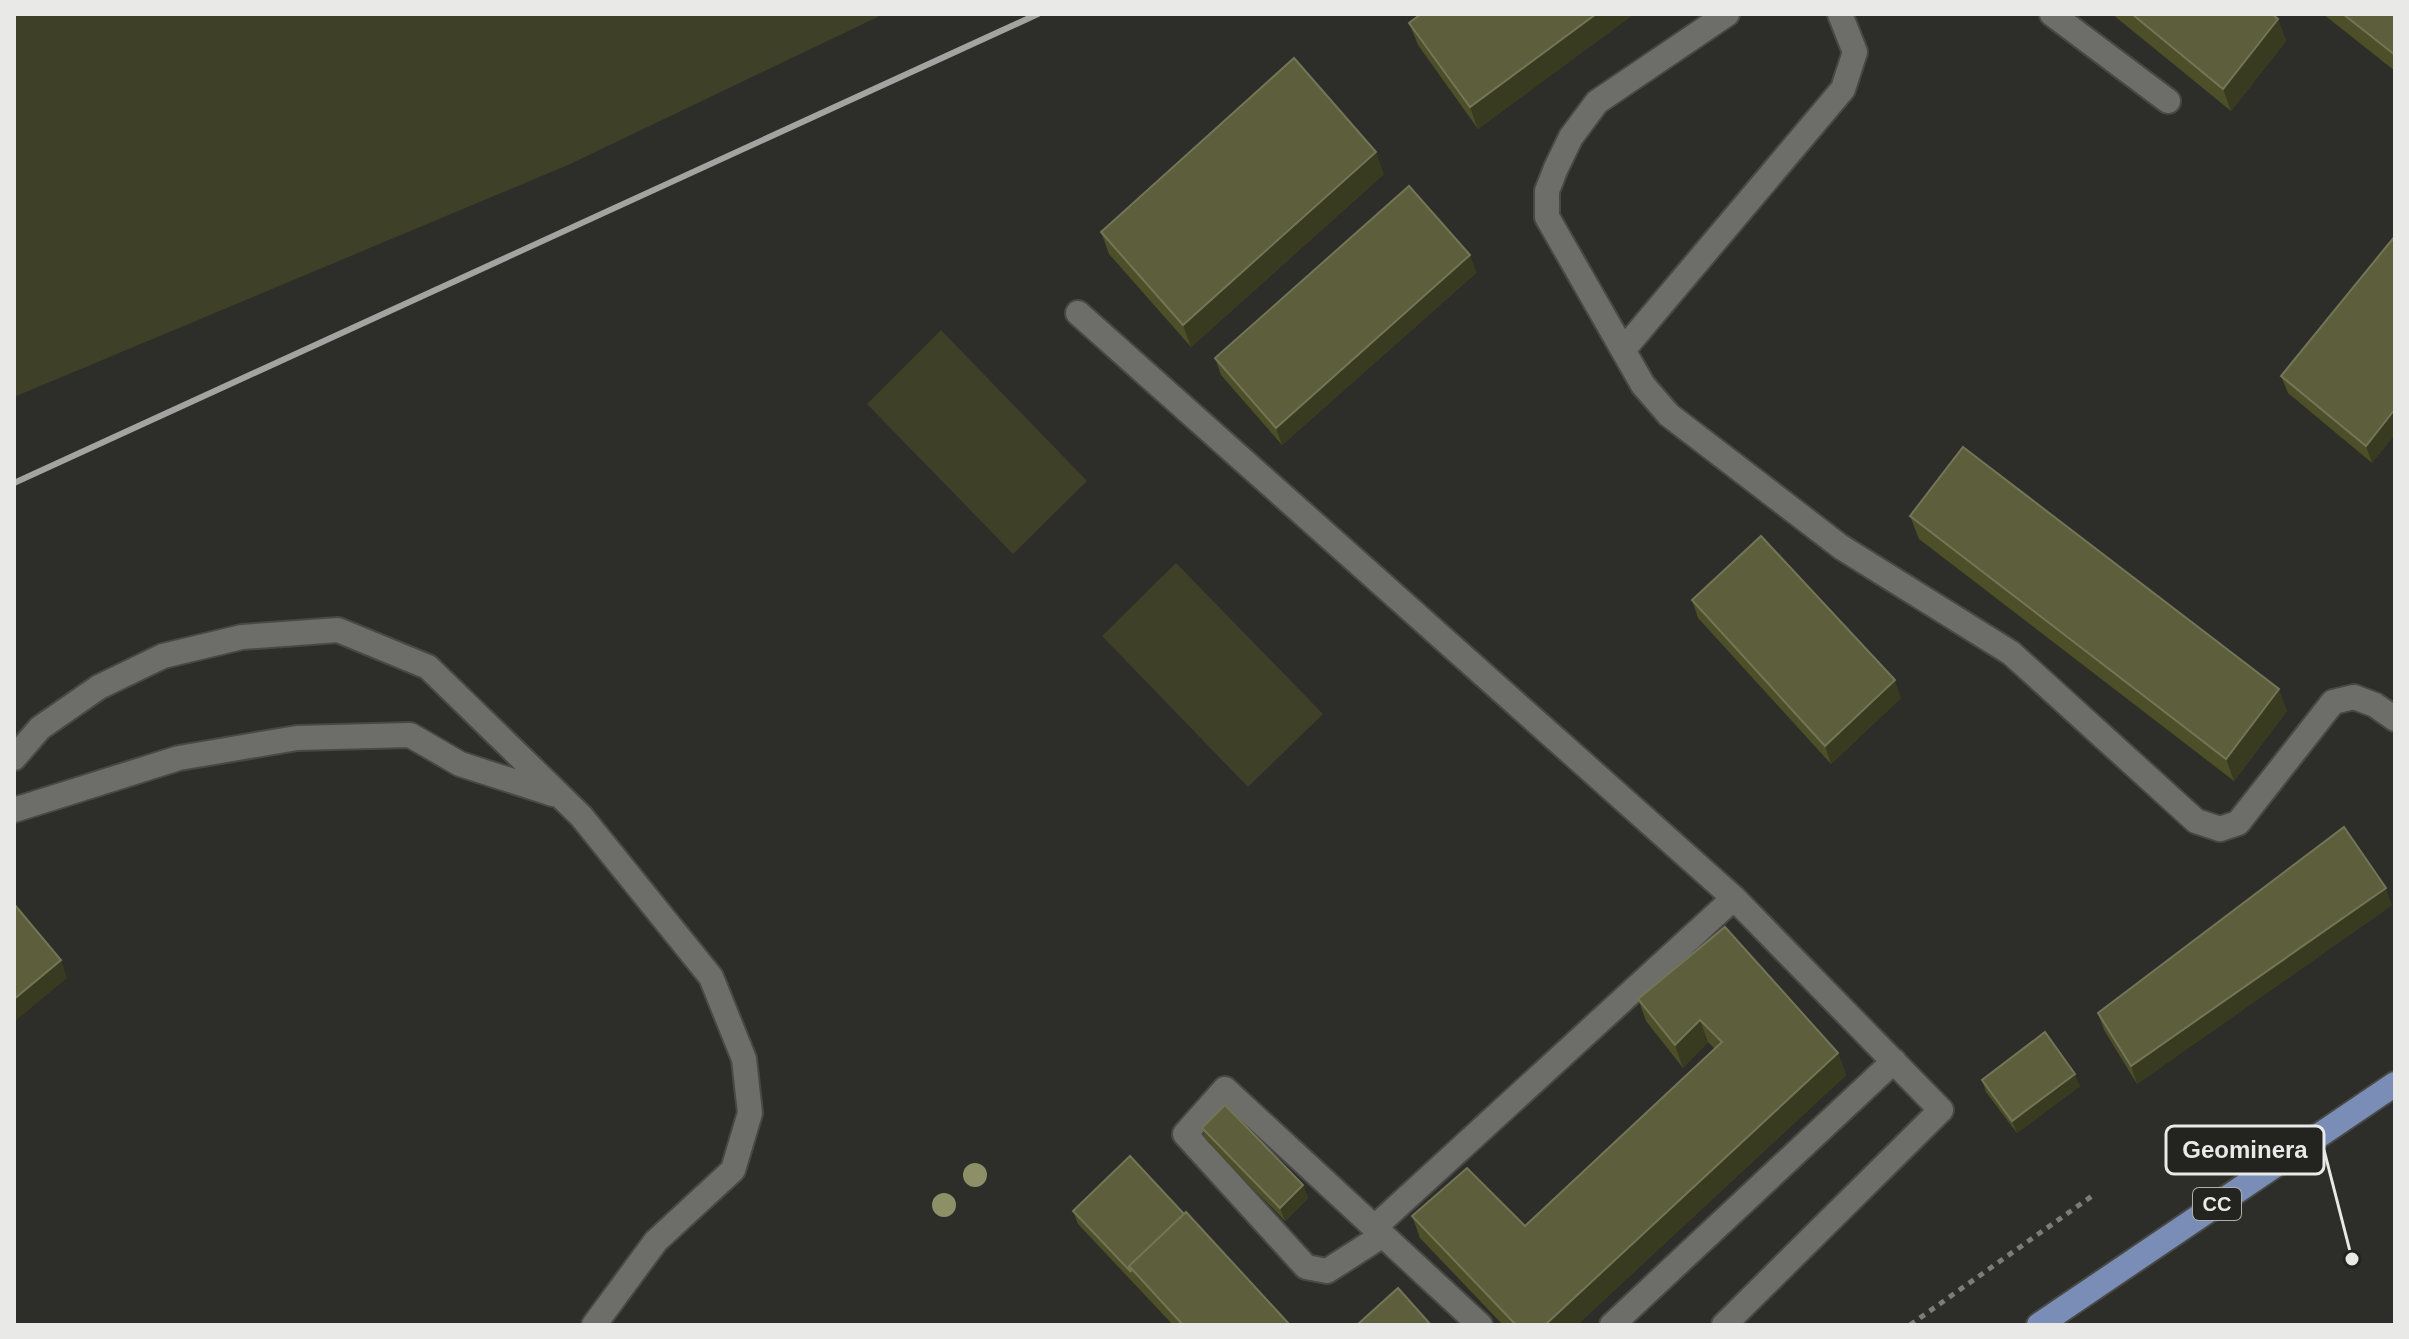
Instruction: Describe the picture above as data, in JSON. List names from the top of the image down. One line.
{"streets":{"main road":["CC"]},"places":["Geominera"]}
